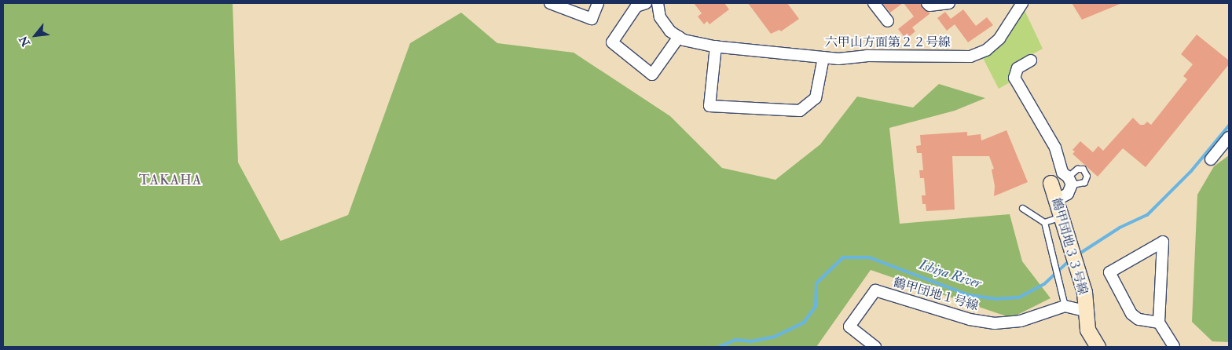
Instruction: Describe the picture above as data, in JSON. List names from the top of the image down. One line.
{"streets":{"street":["六甲山方面第２２号線","鶴甲団地３３号線","鶴甲団地１号線"]},"crossings":[["鶴甲団地３３号線","鶴甲団地１号線"]],"districts":["TAKAHA"],"water":["Ishiya River"],"north":"bottom left"}
